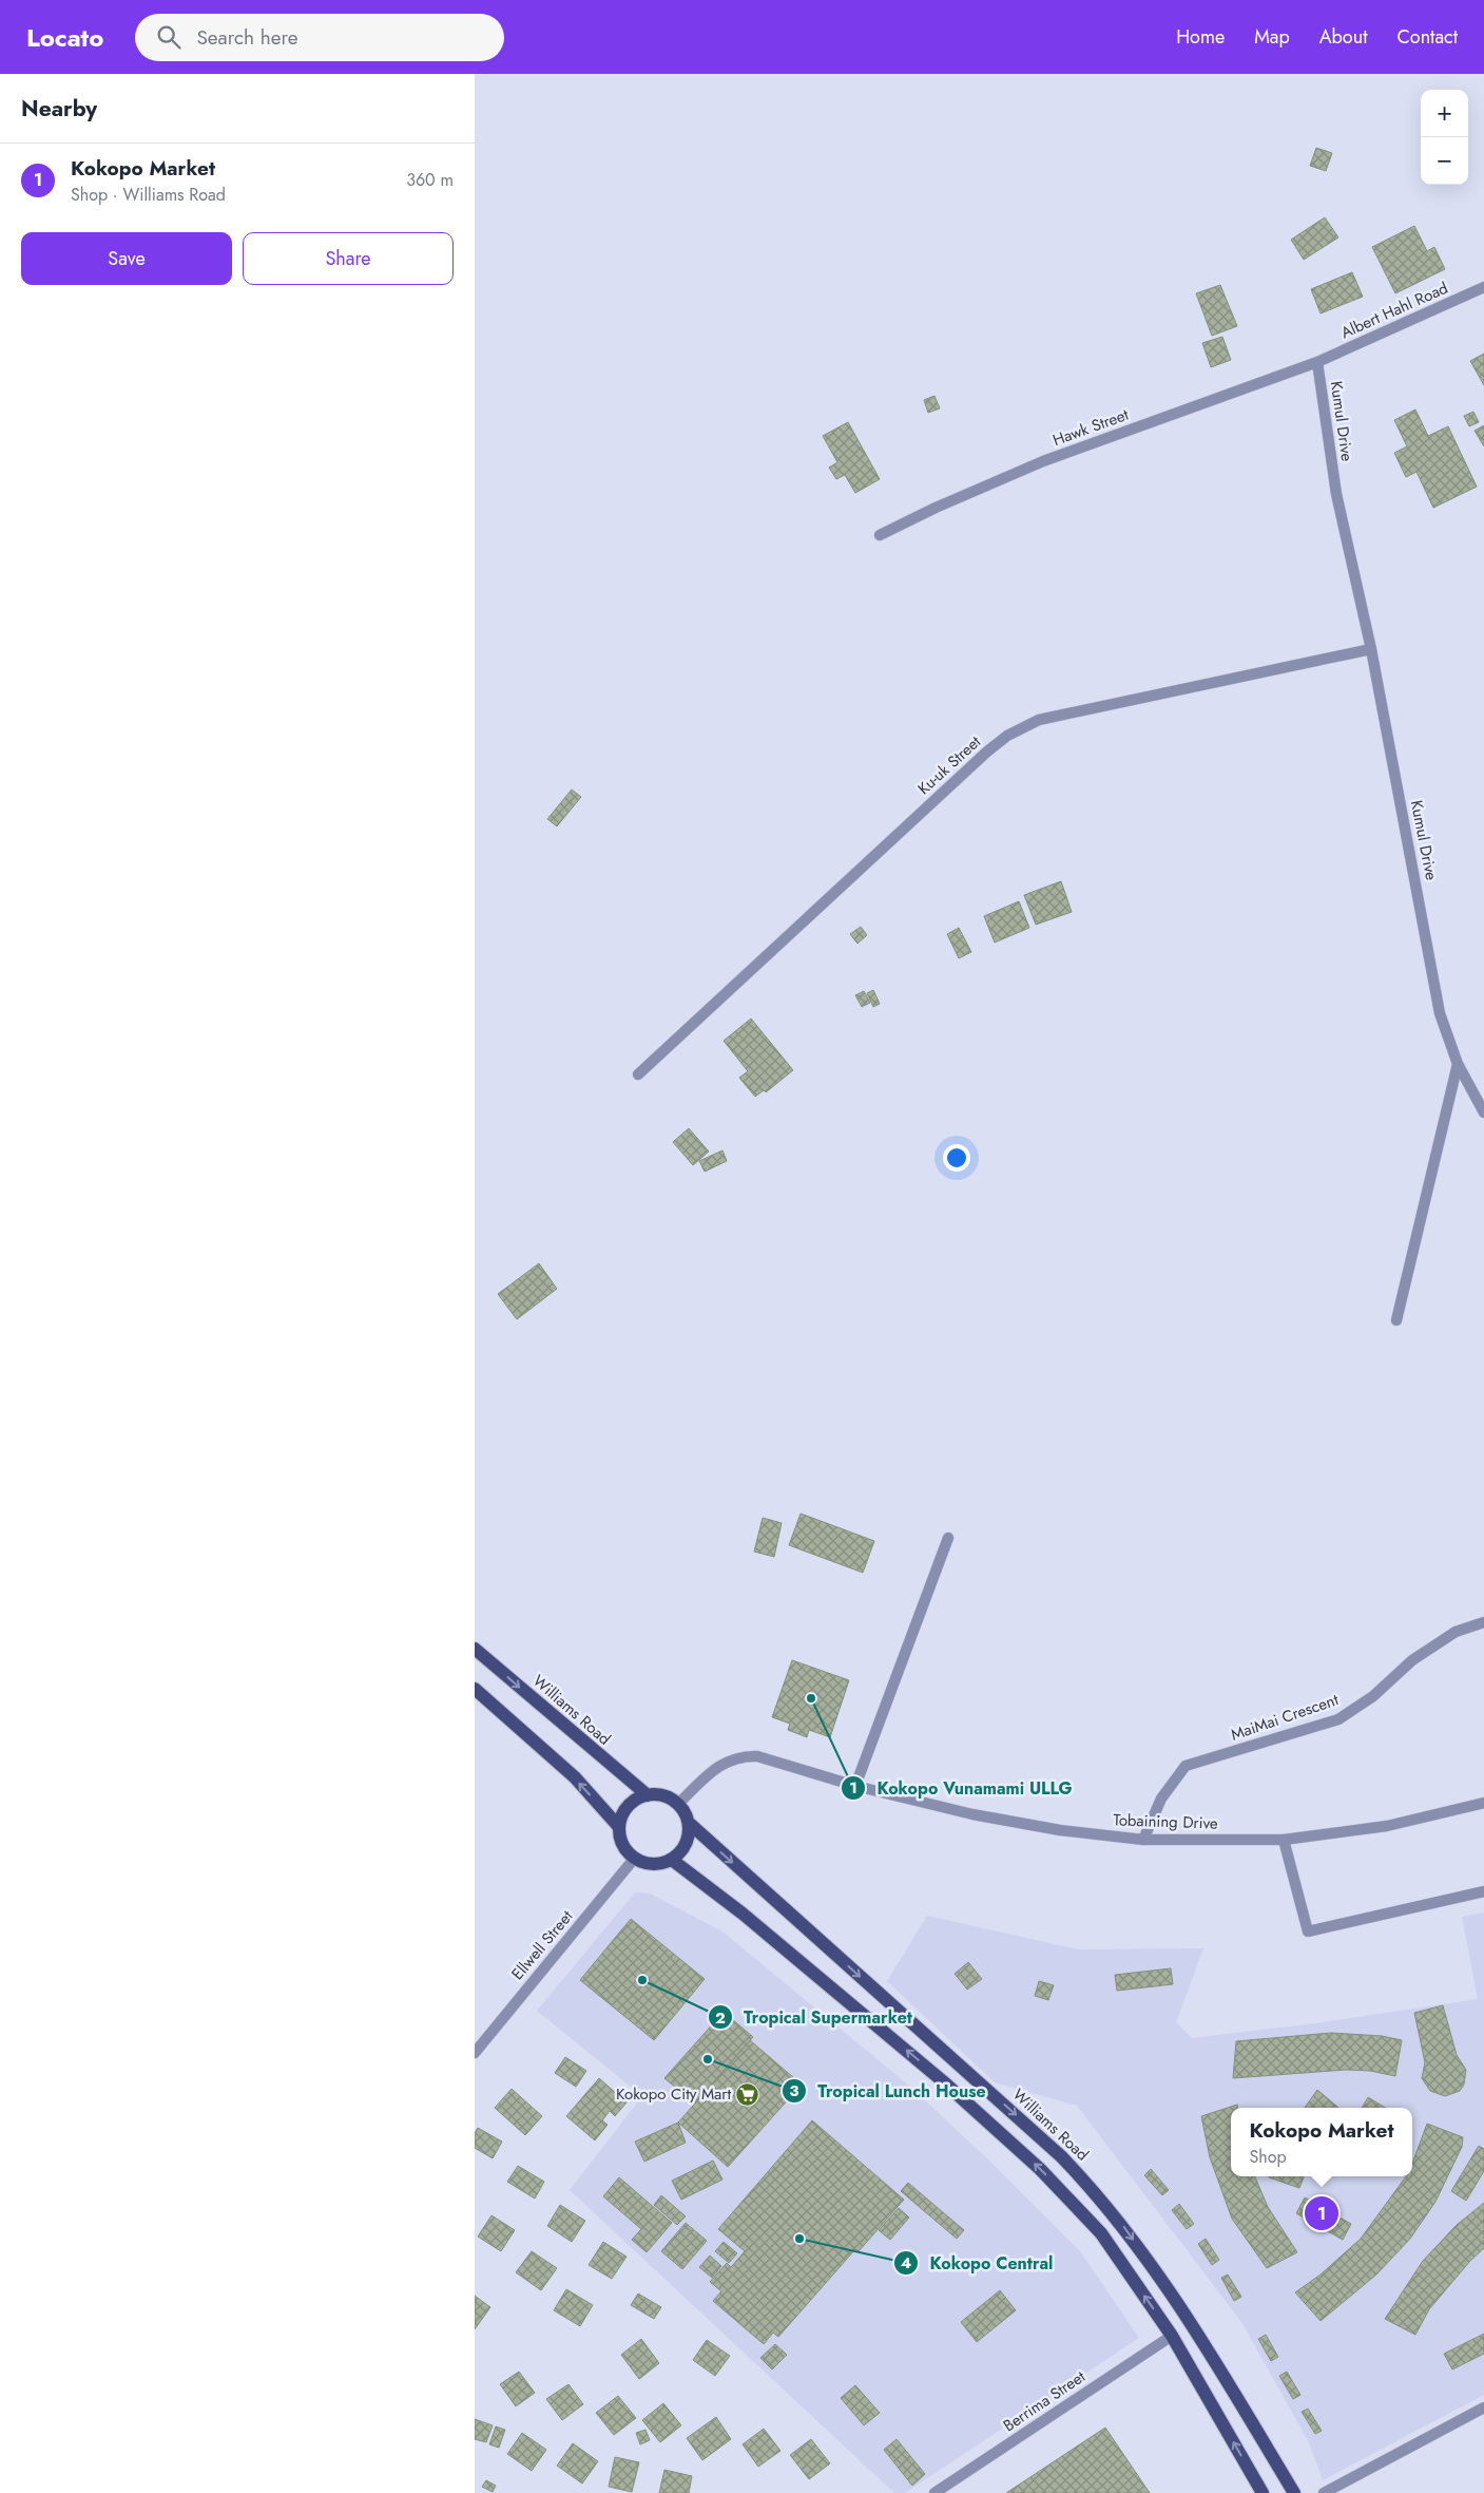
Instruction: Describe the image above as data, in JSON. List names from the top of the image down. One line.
{"streets":{"main road":["Williams Road"],"street":["Albert Hahl Road","Kumul Drive","Hawk Street","Ku-uk Street","MaiMai Crescent","Tobaining Drive","Ellwell Street","Berrima Street"]},"crossings":[["Albert Hahl Road","Kumul Drive"],["Albert Hahl Road","Hawk Street"],["Kumul Drive","Hawk Street"],["Kumul Drive","Ku-uk Street"],["Williams Road","Tobaining Drive"],["Williams Road","Ellwell Street"],["MaiMai Crescent","Tobaining Drive"],["Tobaining Drive","Ellwell Street"]],"places":{"other":["Kokopo Vunamami ULLG","Tropical Supermarket","Tropical Lunch House","Kokopo Central"],"supermarket":["Kokopo City Mart"]},"page":{"header":"Locato","search":"Search here","nav":["Home","Map","About","Contact"],"heading":"Nearby","map_buttons":["+","−"],"list":[{"mark":"1","name":"Kokopo Market","note":"Shop · Williams Road","value":"360 m"}],"buttons":["Save","Share"],"popup":["Kokopo Market","Shop"],"pins":"1"}}
